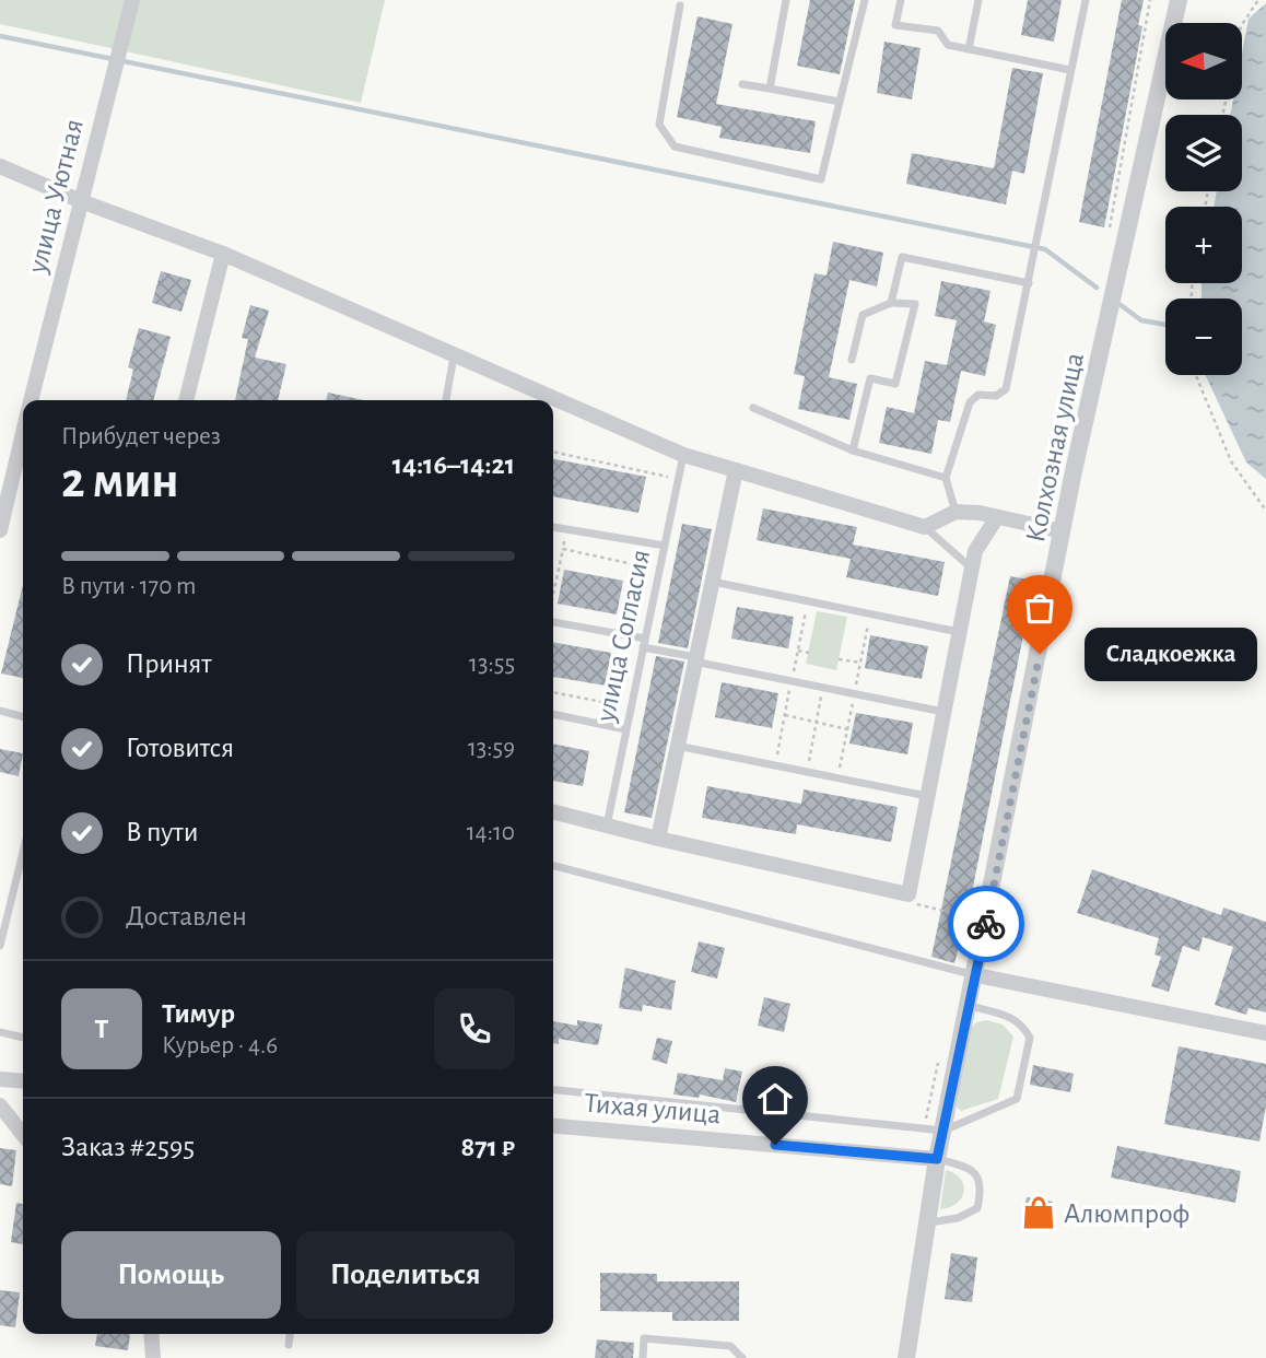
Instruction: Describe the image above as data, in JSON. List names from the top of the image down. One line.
{"streets":{"street":["улица Уютная","Колхозная улица","Тихая улица"],"lane":["улица Согласия"]},"crossings":[["Колхозная улица","Тихая улица"]],"places":{"other":["Сладкоежка"],"shop":["Алюмпроф"]},"north":"left","page":{"map_buttons":["+","−"],"heading":["2 мин","Прибудет через","14:16–14:21"],"panel":["Тимур","Курьер · 4.6","Заказ #2595","871 ₽"],"bar":"В пути · 170 m","list":[["Принят","13:55"],["Готовится","13:59"],["В пути","14:10"],"Доставлен"],"bubble":"Сладкоежка","round":"Т","buttons":["Помощь","Поделиться"]}}
